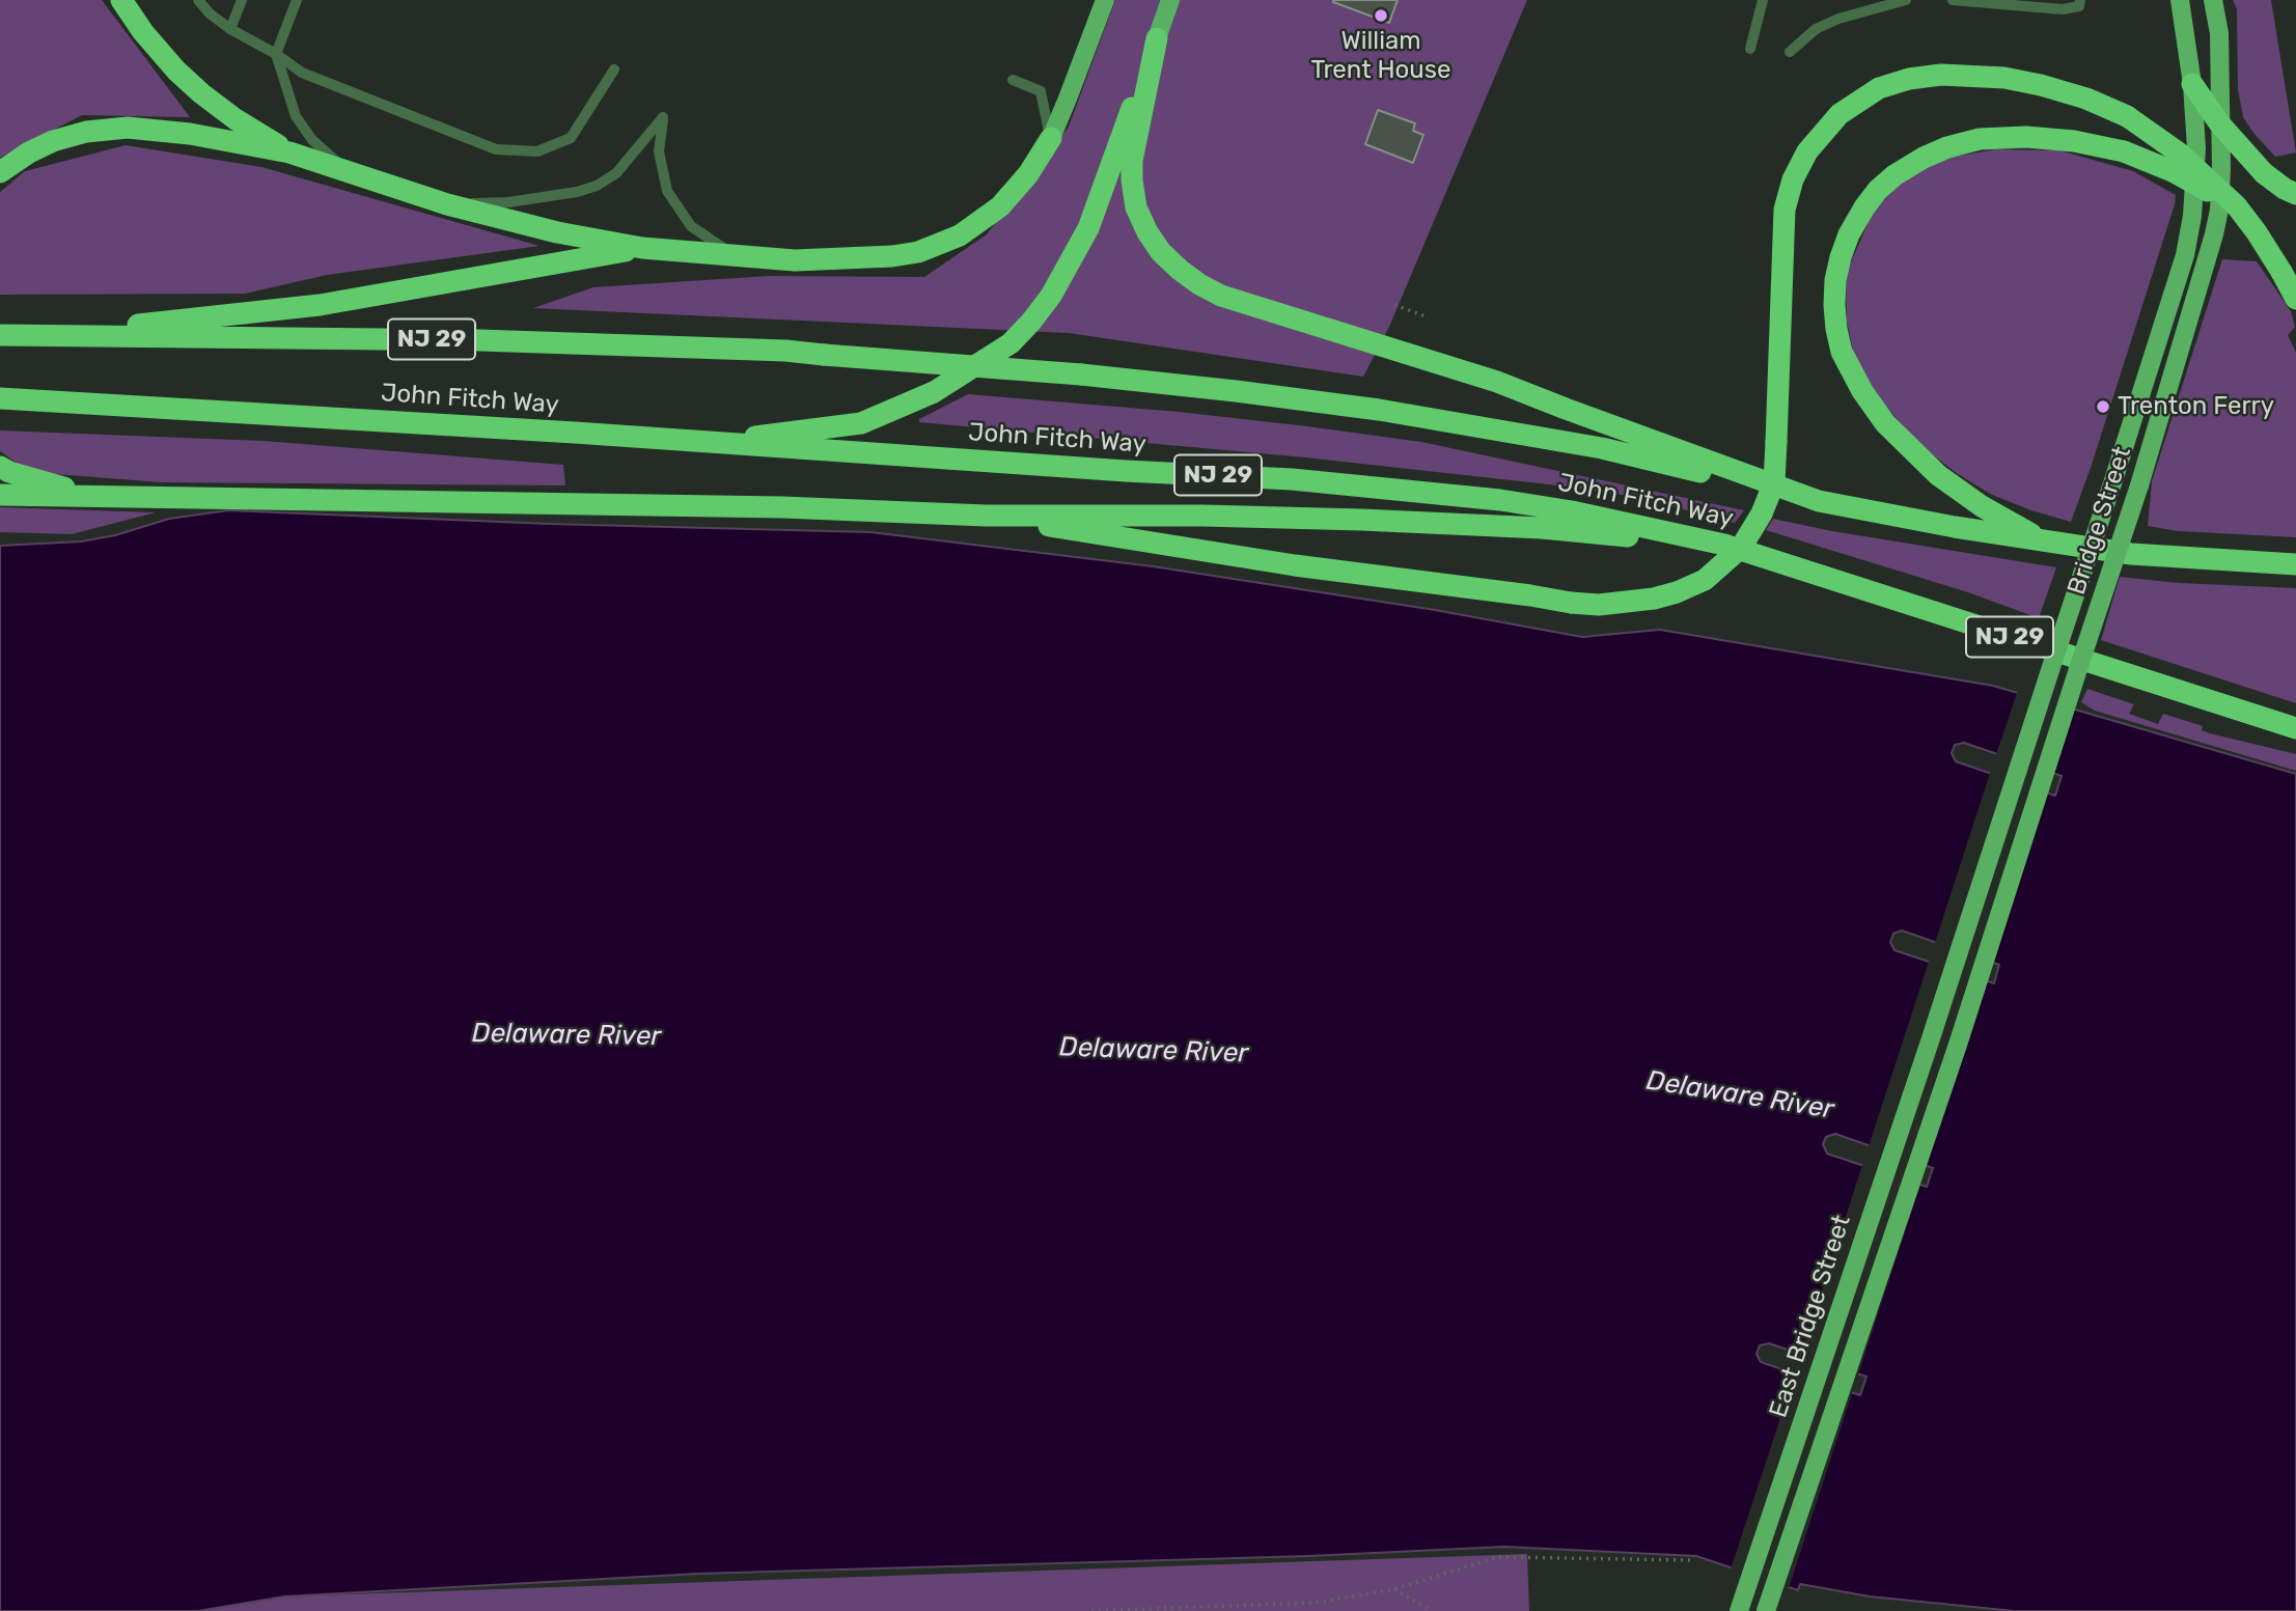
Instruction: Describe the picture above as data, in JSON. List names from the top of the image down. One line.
{"streets":{"highway":["NJ 29","John Fitch Way"],"main road":["Bridge Street","East Bridge Street"]},"crossings":[["Bridge Street","East Bridge Street"]],"water":["Delaware River"],"places":["William Trent House","Trenton Ferry"]}
